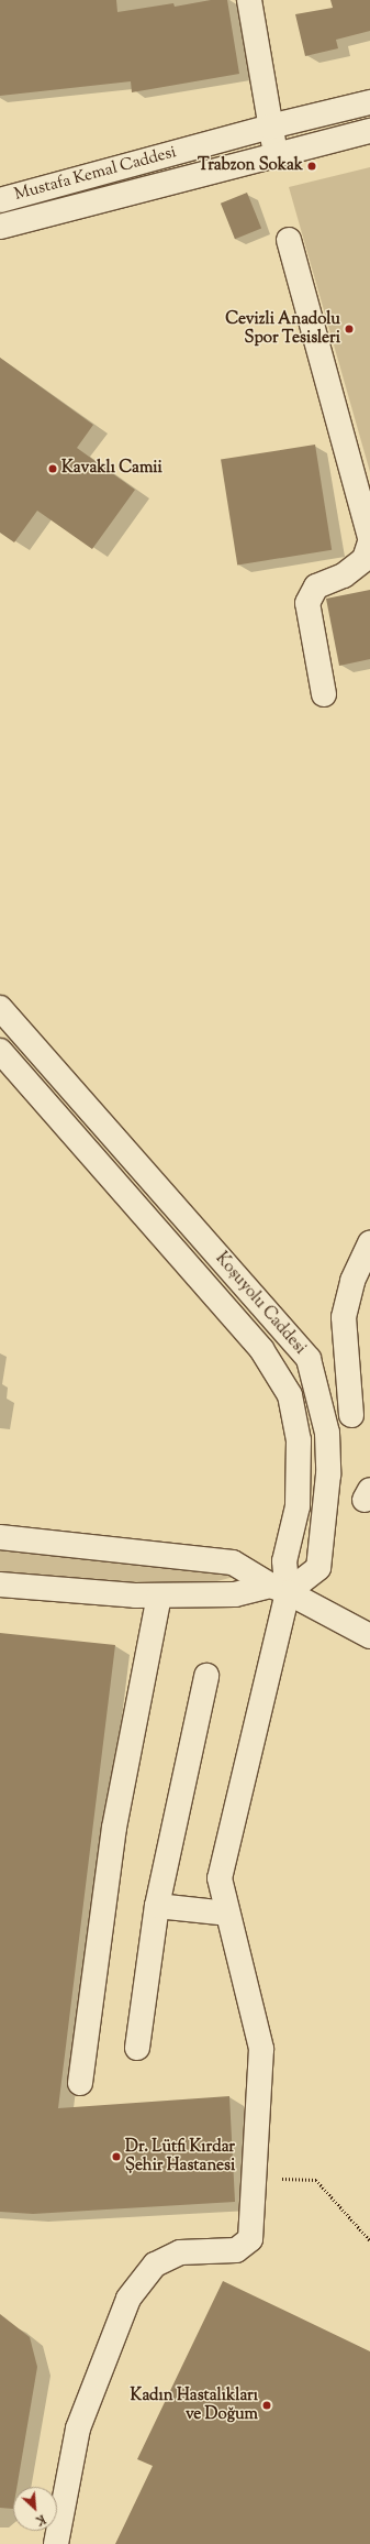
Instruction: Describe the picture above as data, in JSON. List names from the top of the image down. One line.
{"streets":{"street":["Mustafa Kemal Caddesi","Koşuyolu Caddesi"]},"places":["Trabzon Sokak","Cevizli Anadolu Spor Tesisleri","Kavaklı Camii","Dr. Lütfi Kırdar Şehir Hastanesi","Kadın Hastalıkları ve Doğum"],"north":"bottom right"}
